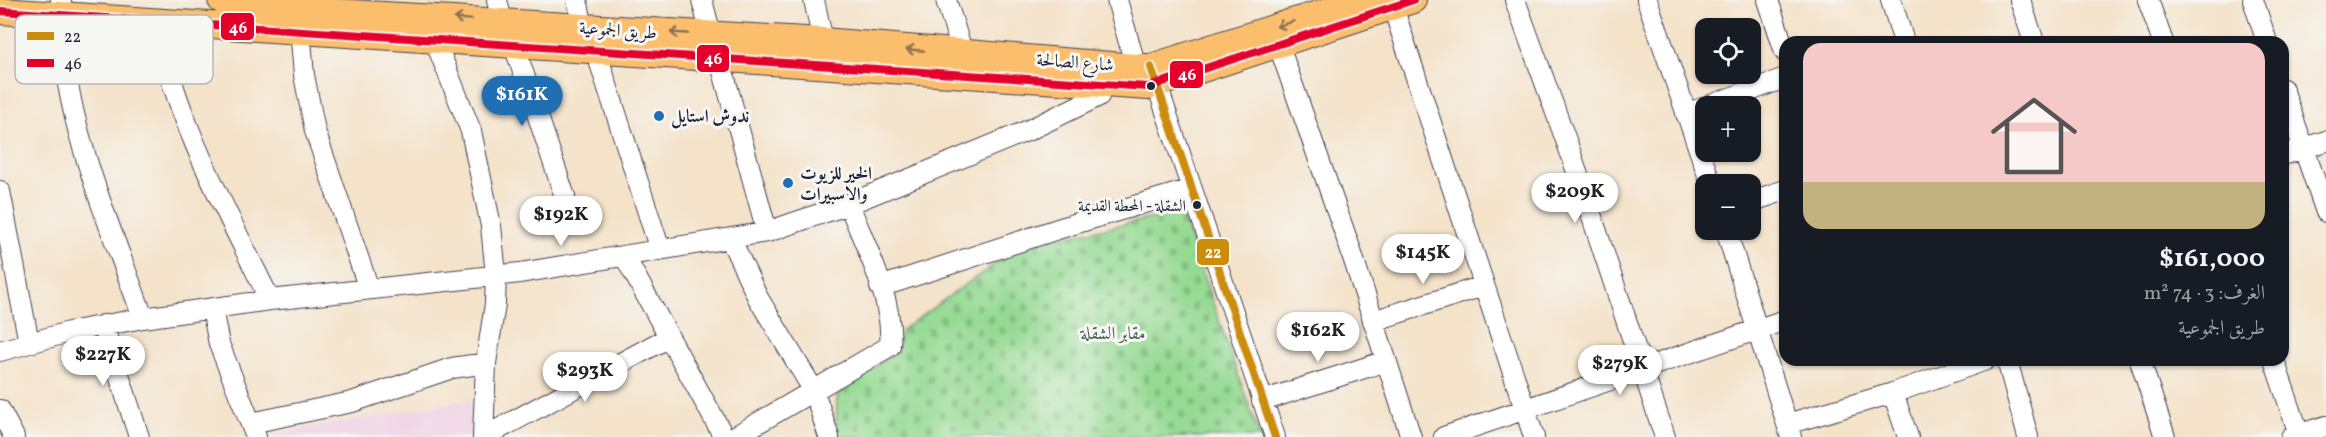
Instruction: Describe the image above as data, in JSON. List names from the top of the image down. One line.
{"streets":{"main road":["طريق الجموعية","شارع الصالحة"]},"crossings":[["طريق الجموعية","شارع الصالحة"]],"parks":["مقابر الشقلة"],"places":["ندوش استايل","الخير للزيوت والاسبيرات","الشقلة - المحطة القديمة"],"lines":["transit line 46","transit line 22"],"legend":["22","46"],"page":{"map_buttons":["+","−"],"list":[{"name":"$161,000","note":"الغرف: 3 · 74 m² · طريق الجموعية"}],"price":["$161K","$209K","$192K","$145K","$162K","$227K","$279K","$293K"]}}
